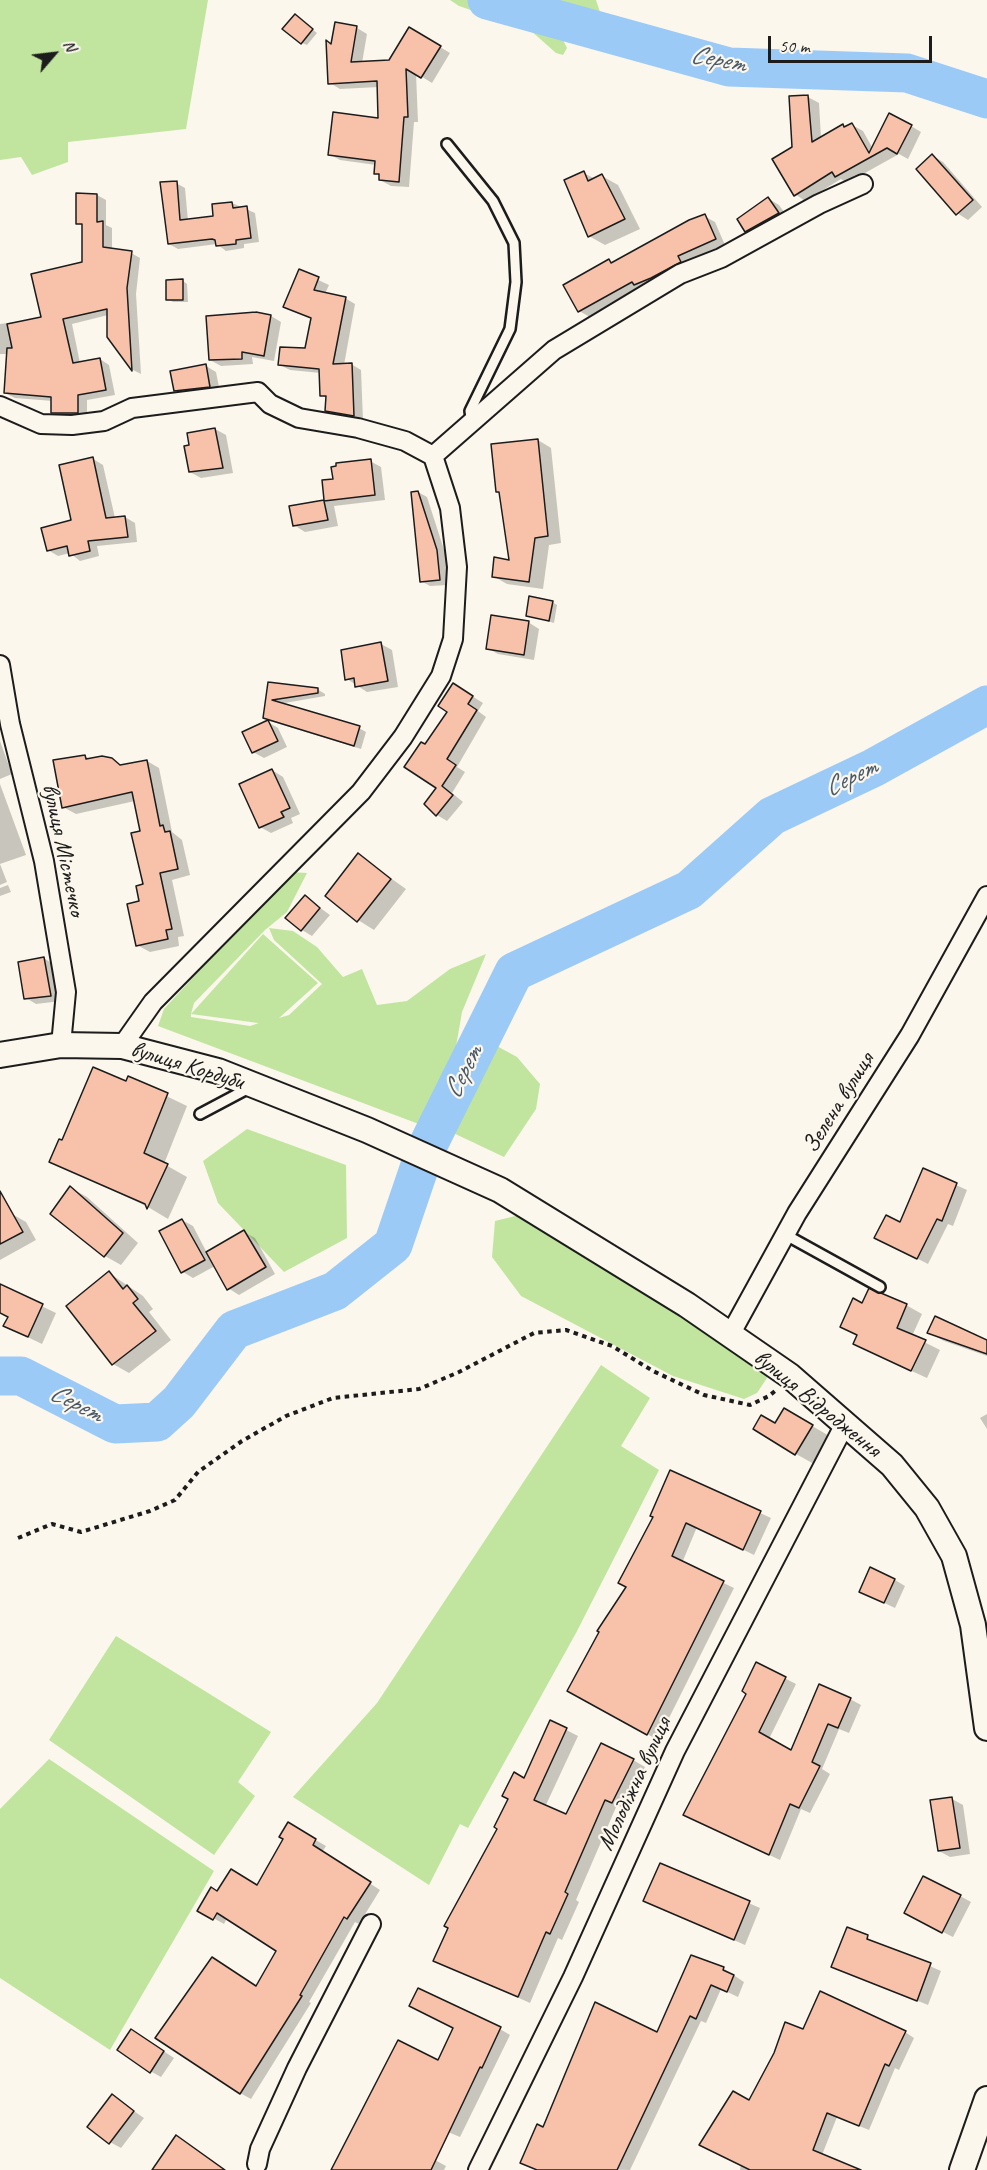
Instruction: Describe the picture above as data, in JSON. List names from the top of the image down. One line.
{"streets":{"street":["вулиця Містечко","вулиця Кордуби","Зелена вулиця","вулиця Відродження","Молодіжна вулиця"]},"crossings":[["вулиця Містечко","вулиця Кордуби"],["вулиця Кордуби","вулиця Відродження"],["Зелена вулиця","вулиця Відродження"],["вулиця Відродження","Молодіжна вулиця"]],"water":["Серет"],"scale_bar":"50 m","north":"top right"}
